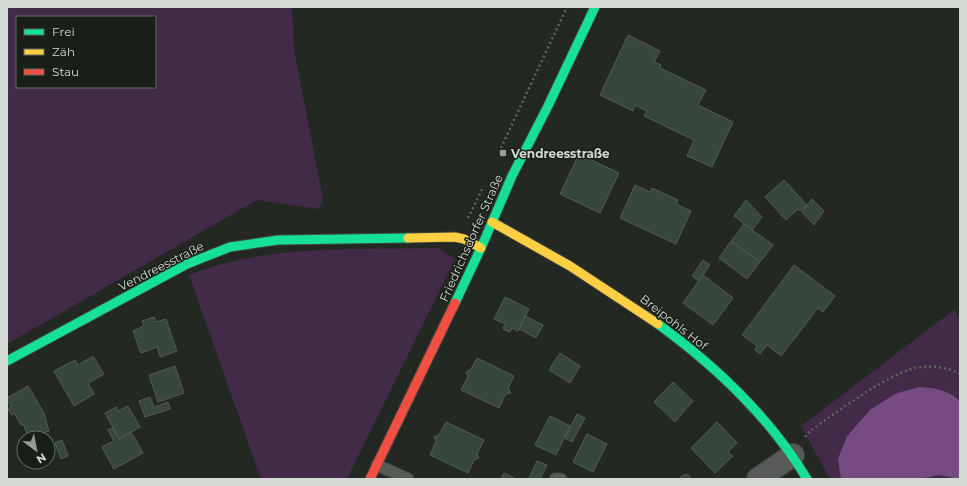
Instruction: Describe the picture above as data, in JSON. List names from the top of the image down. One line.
{"streets":{"street":["Friedrichsdorfer Straße","Vendreesstraße","Breipohls Hof"]},"crossings":[["Friedrichsdorfer Straße","Vendreesstraße"],["Friedrichsdorfer Straße","Breipohls Hof"]],"places":{"transit":["Vendreesstraße"]},"legend":["Frei","Zäh","Stau"],"north":"bottom right"}
